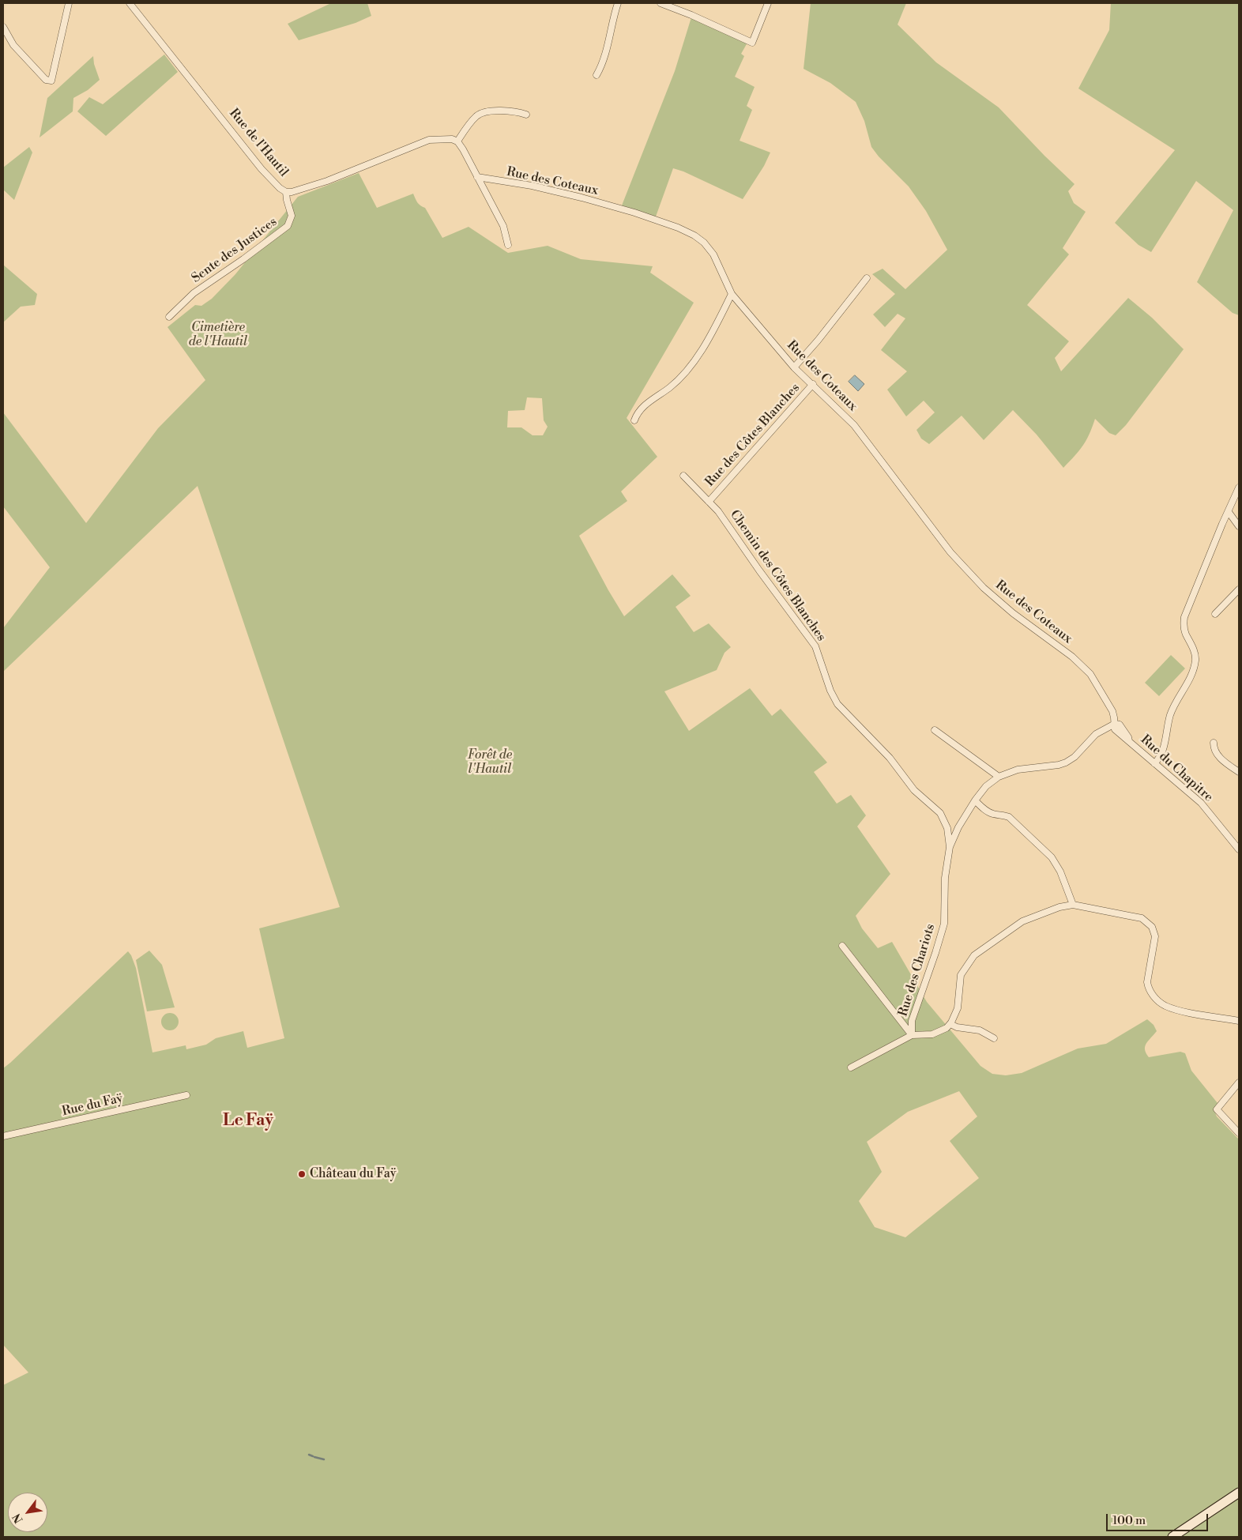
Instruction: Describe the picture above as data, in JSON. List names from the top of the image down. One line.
{"streets":{"street":["Rue de l'Hautil","Rue des Coteaux","Sente des Justices","Rue des Côtes Blanches","Chemin des Côtes Blanches","Rue du Chapitre","Rue des Chariots","Rue du Faÿ"]},"crossings":[["Rue de l'Hautil","Sente des Justices"],["Rue des Coteaux","Rue des Côtes Blanches"],["Rue des Coteaux","Rue du Chapitre"],["Rue des Coteaux","Rue des Chariots"],["Rue des Côtes Blanches","Chemin des Côtes Blanches"],["Chemin des Côtes Blanches","Rue des Chariots"],["Rue du Chapitre","Rue des Chariots"]],"districts":["Le Faÿ"],"parks":["Cimetière de l'Hautil","Forêt de l'Hautil"],"places":["Château du Faÿ"],"scale_bar":"100 m","north":"bottom left"}
